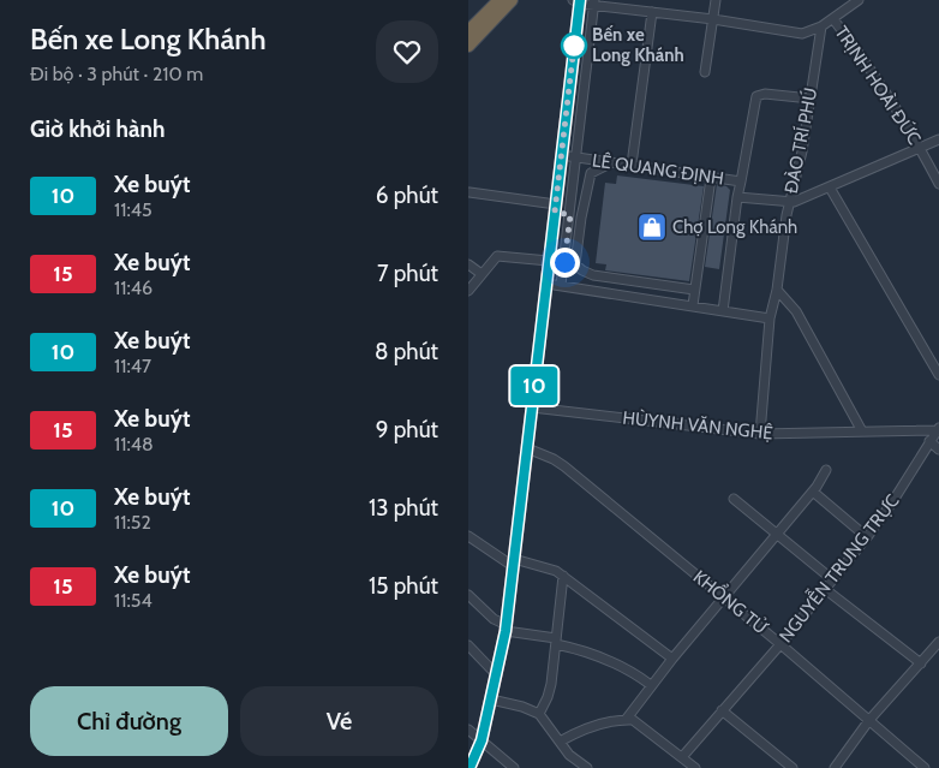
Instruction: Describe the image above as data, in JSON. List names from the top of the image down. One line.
{"streets":{"street":["TRỊNH HOÀI ĐỨC","ĐÀO TRÍ PHÚ","LÊ QUANG ĐỊNH","HÙYNH VĂN NGHỆ","NGUYỄN TRUNG TRỰC","KHỔNG TỬ"]},"crossings":[["TRỊNH HOÀI ĐỨC","LÊ QUANG ĐỊNH"],["ĐÀO TRÍ PHÚ","LÊ QUANG ĐỊNH"],["ĐÀO TRÍ PHÚ","HÙYNH VĂN NGHỆ"],["HÙYNH VĂN NGHỆ","NGUYỄN TRUNG TRỰC"],["NGUYỄN TRUNG TRỰC","KHỔNG TỬ"]],"places":{"other":["Bến xe Long Khánh"],"shop":["Chợ Long Khánh"]},"lines":["bus line 10"],"page":{"heading":[["Bến xe Long Khánh","Đi bộ · 3 phút · 210 m"],"Giờ khởi hành"],"on_map":"10","list":[{"mark":"10","name":"Xe buýt","note":"11:45","value":"6 phút"},{"mark":"15","name":"Xe buýt","note":"11:46","value":"7 phút"},{"mark":"10","name":"Xe buýt","note":"11:47","value":"8 phút"},{"mark":"15","name":"Xe buýt","note":"11:48","value":"9 phút"},{"mark":"10","name":"Xe buýt","note":"11:52","value":"13 phút"},{"mark":"15","name":"Xe buýt","note":"11:54","value":"15 phút"}],"buttons":["Chỉ đường","Vé"]}}
